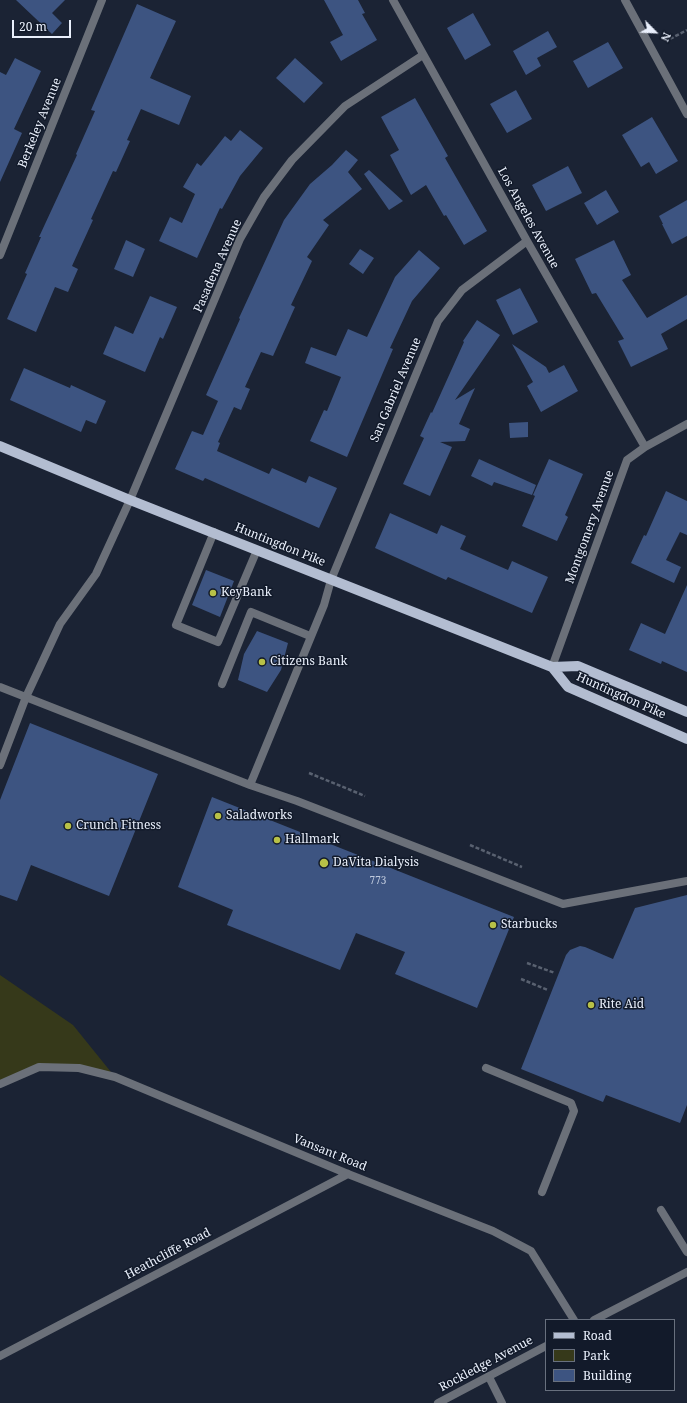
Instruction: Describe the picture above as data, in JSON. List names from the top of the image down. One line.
{"streets":{"main road":["Huntingdon Pike"],"street":["Berkeley Avenue","Los Angeles Avenue","Pasadena Avenue","San Gabriel Avenue","Montgomery Avenue","Vansant Road","Heathcliffe Road","Rockledge Avenue"]},"crossings":[["Los Angeles Avenue","Pasadena Avenue"],["Los Angeles Avenue","San Gabriel Avenue"],["Los Angeles Avenue","Montgomery Avenue"],["Pasadena Avenue","Huntingdon Pike"],["San Gabriel Avenue","Huntingdon Pike"],["Montgomery Avenue","Huntingdon Pike"],["Vansant Road","Heathcliffe Road"]],"places":["KeyBank","Citizens Bank","Saladworks","Crunch Fitness","Hallmark","DaVita Dialysis","Starbucks","Rite Aid"],"house_numbers":["773"],"legend":["Road","Park","Building"],"scale_bar":"20 m","north":"bottom right"}
